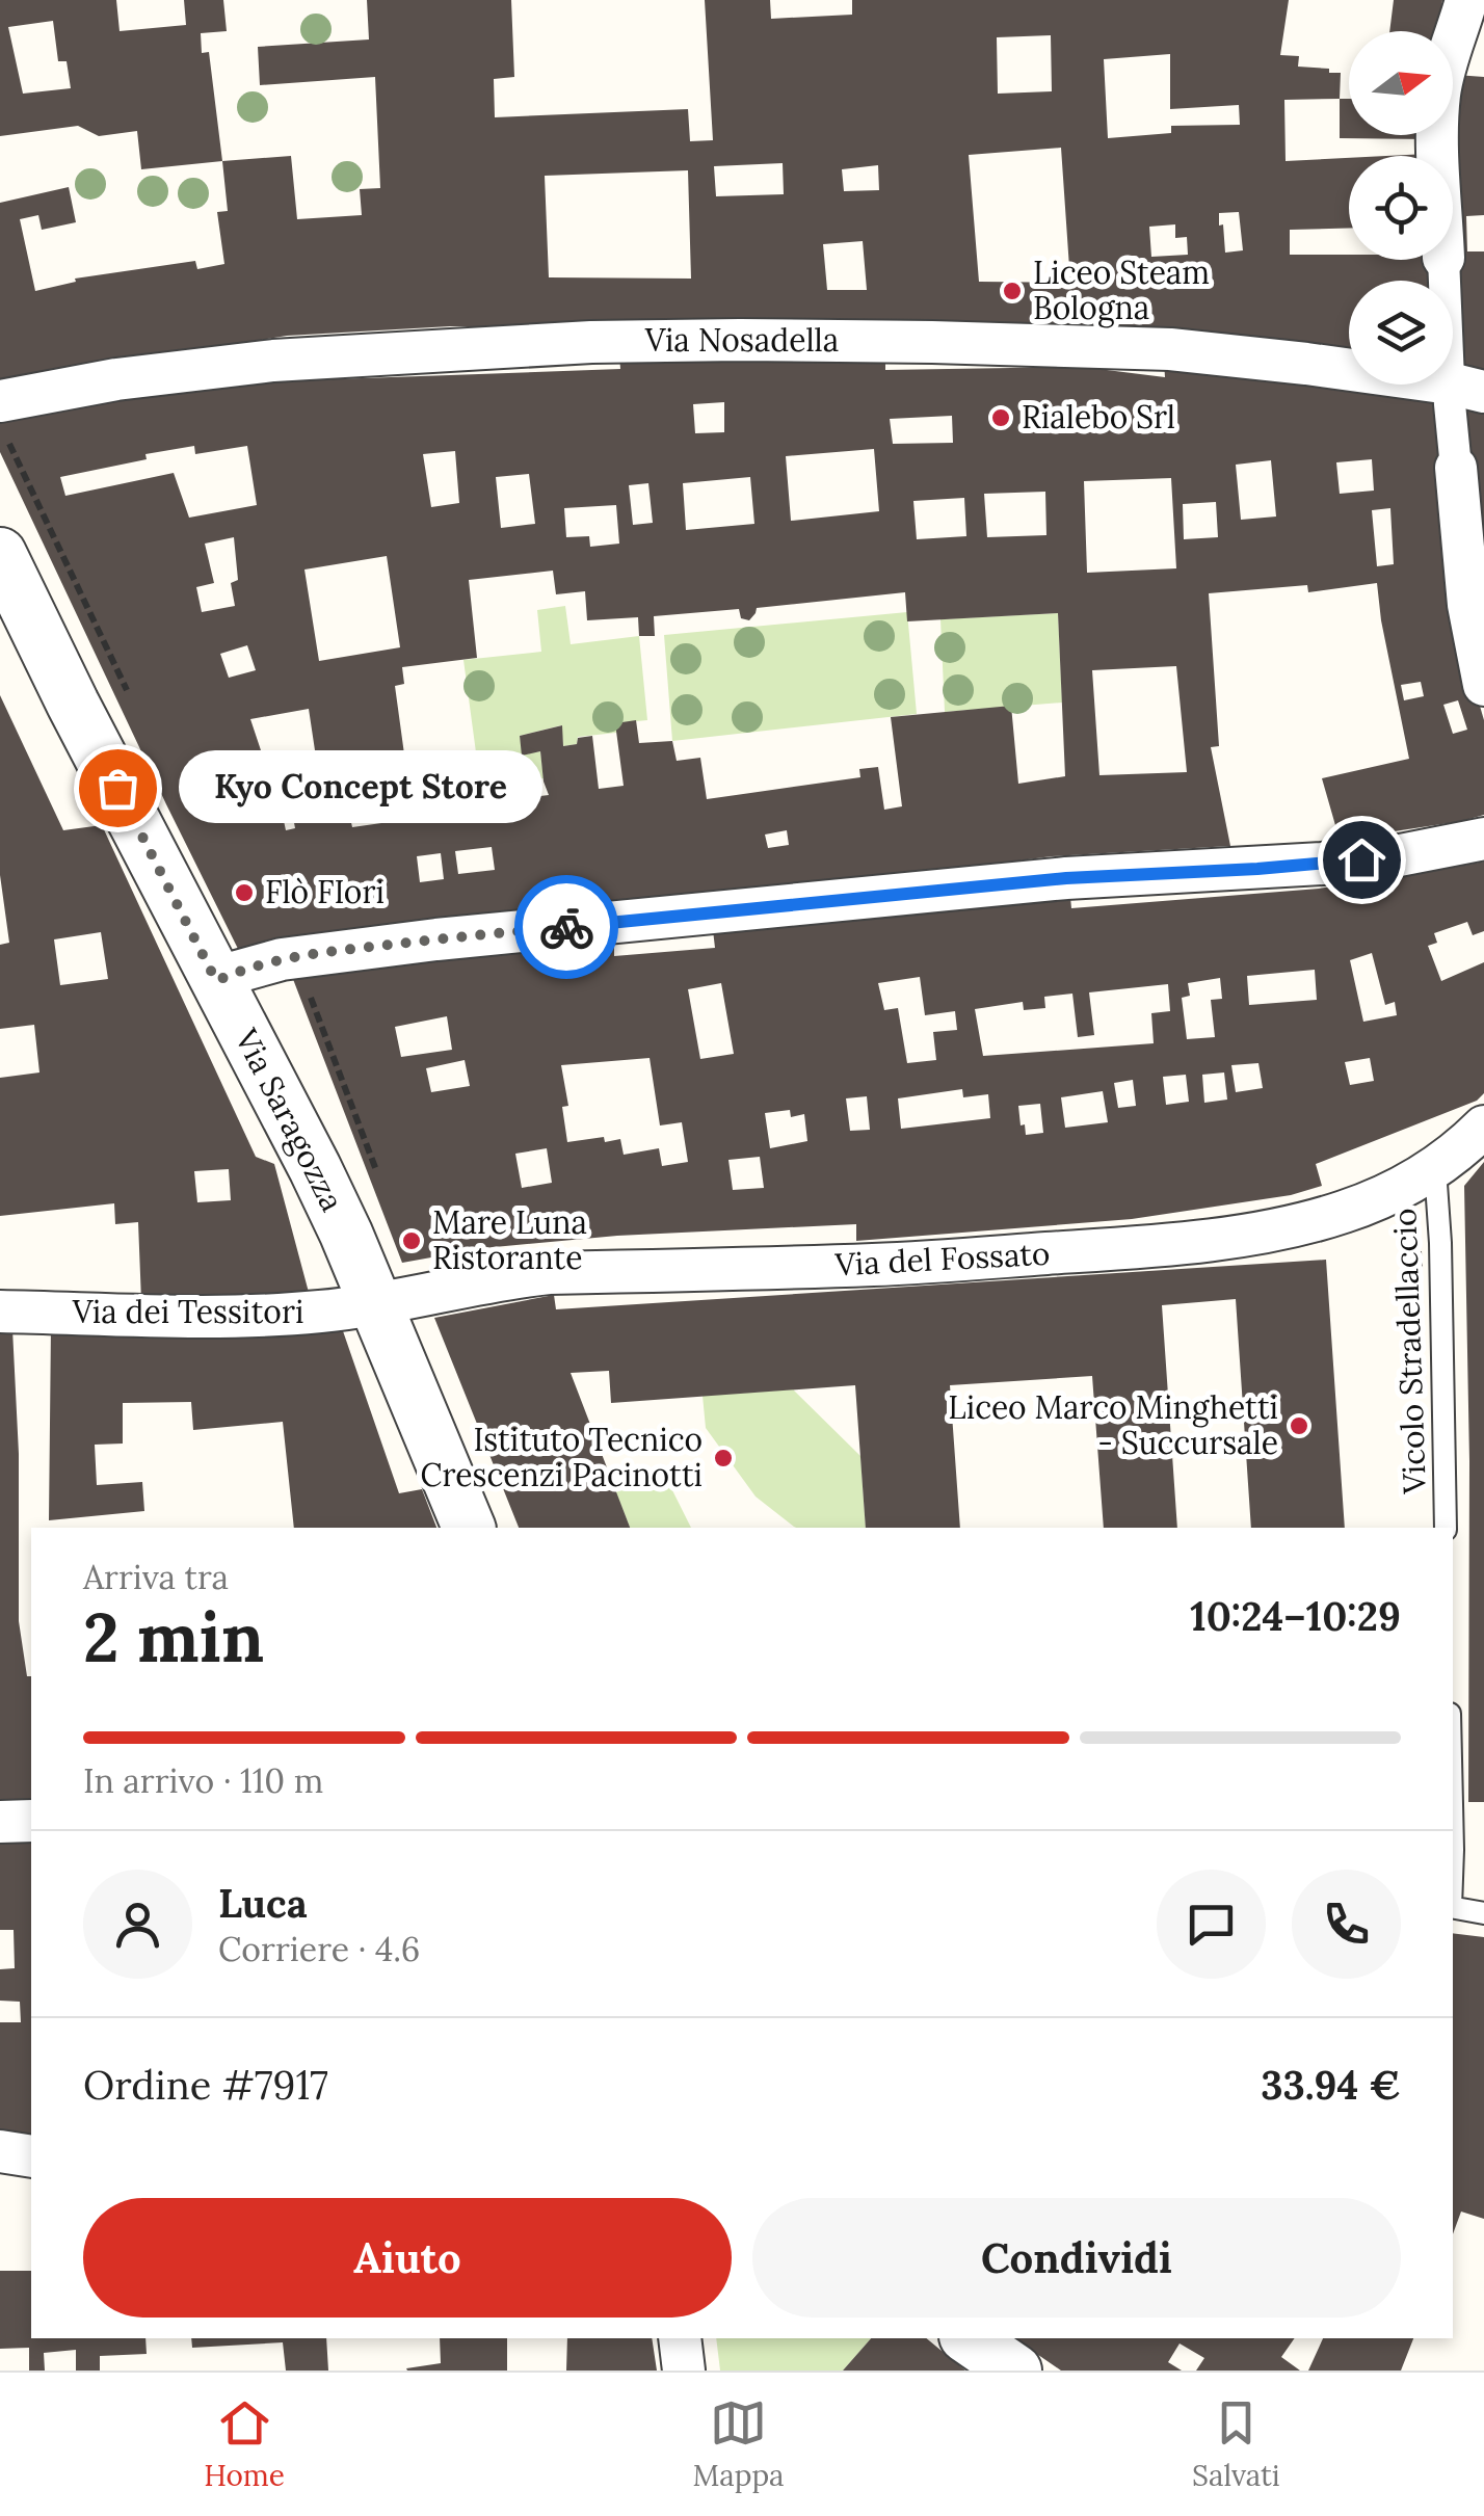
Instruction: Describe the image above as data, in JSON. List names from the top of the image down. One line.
{"streets":{"street":["Via Nosadella","Via Saragozza","Via del Fossato","Via dei Tessitori"],"lane":["Vicolo Stradellaccio"]},"crossings":[["Via Saragozza","Via del Fossato"],["Via Saragozza","Via dei Tessitori"],["Via del Fossato","Via dei Tessitori"],["Via del Fossato","Vicolo Stradellaccio"]],"places":["Liceo Steam Bologna","Rialebo Srl","Kyo Concept Store","Flò FIori","Mare Luna Ristorante","Liceo Marco Minghetti - Succursale","Istituto Tecnico Crescenzi Pacinotti"],"north":"right","page":{"bubble":"Kyo Concept Store","heading":["2 min","Arriva tra","10:24–10:29"],"panel":["Luca","Corriere · 4.6","Ordine #7917","33.94 €"],"bar":"In arrivo · 110 m","buttons":["Aiuto","Condividi"],"tabs":["Home","Mappa","Salvati"]}}
